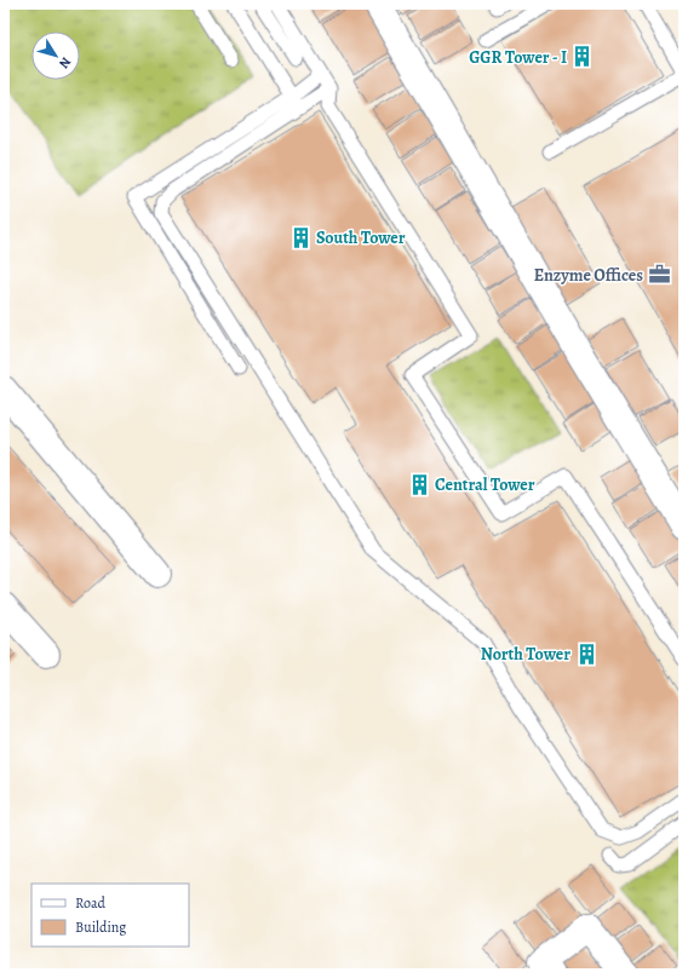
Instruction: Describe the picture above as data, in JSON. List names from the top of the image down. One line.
{"places":{"building":["GGR Tower - I","South Tower","Central Tower","North Tower"],"office":["Enzyme Offices"]},"legend":["Road","Building"],"north":"bottom right"}
